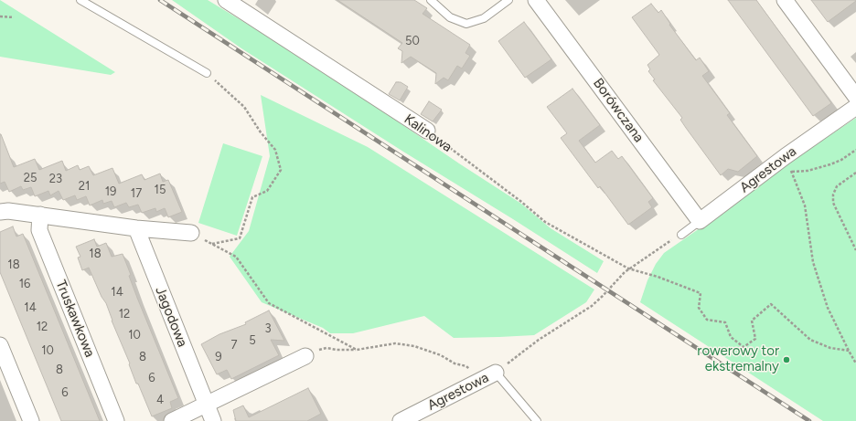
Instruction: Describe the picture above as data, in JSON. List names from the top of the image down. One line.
{"streets":{"street":["Borówczana","Kalinowa","Agrestowa","Jagodowa","Truskawkowa"]},"crossings":[["Borówczana","Agrestowa"]],"places":["rowerowy tor ekstremalny"],"house_numbers":["50","25","23","21","15","19","17","18","18","16","14","14","12","12","3","10","5","7","10","8","9","8","6","6","4"]}
